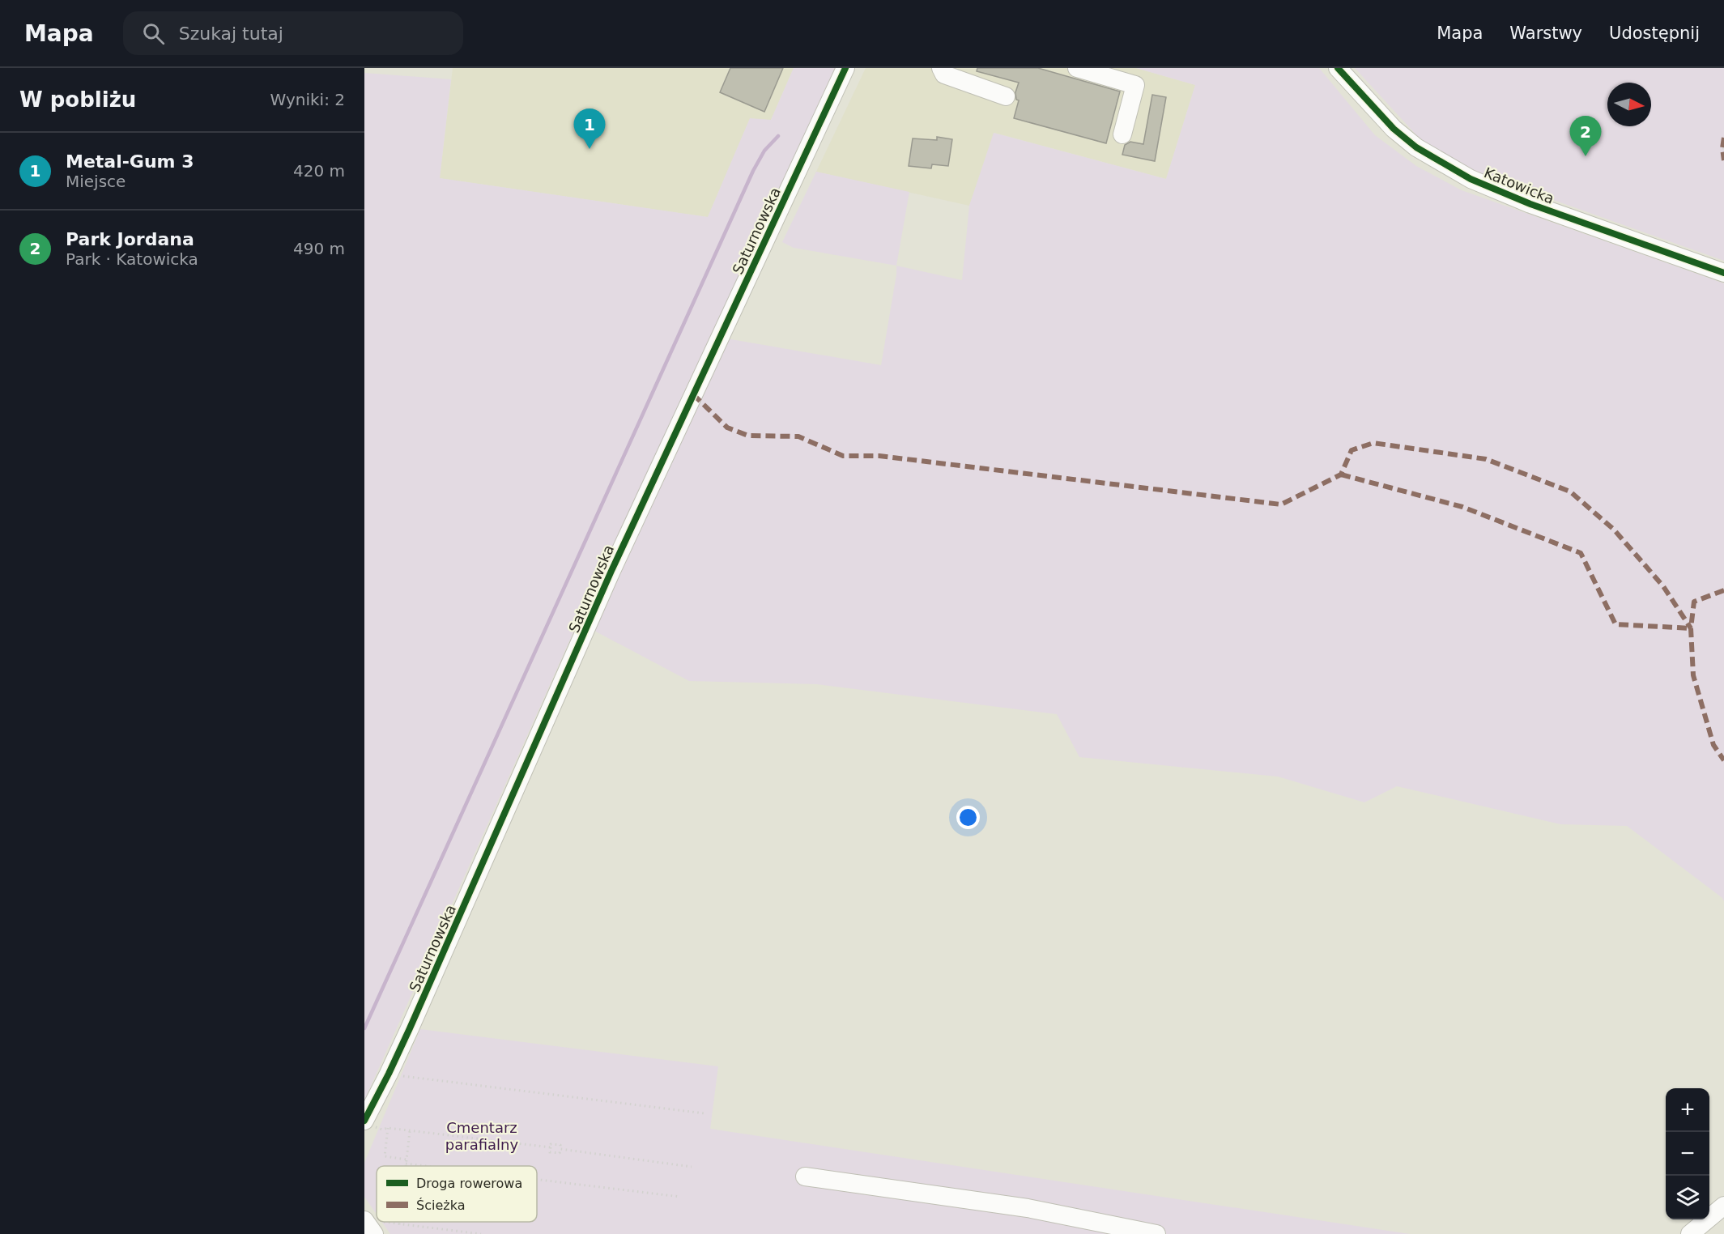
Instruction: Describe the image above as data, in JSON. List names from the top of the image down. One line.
{"streets":{"street":["Katowicka","Saturnowska"]},"parks":["Cmentarz parafialny"],"legend":["Droga rowerowa","Ścieżka"],"north":"right","page":{"header":"Mapa","search":"Szukaj tutaj","nav":["Mapa","Warstwy","Udostępnij"],"heading":["W pobliżu","Wyniki: 2"],"pins":["1","2"],"list":[{"mark":"1","name":"Metal-Gum 3","note":"Miejsce","value":"420 m"},{"mark":"2","name":"Park Jordana","note":"Park · Katowicka","value":"490 m"}],"map_buttons":["+","−"]}}
